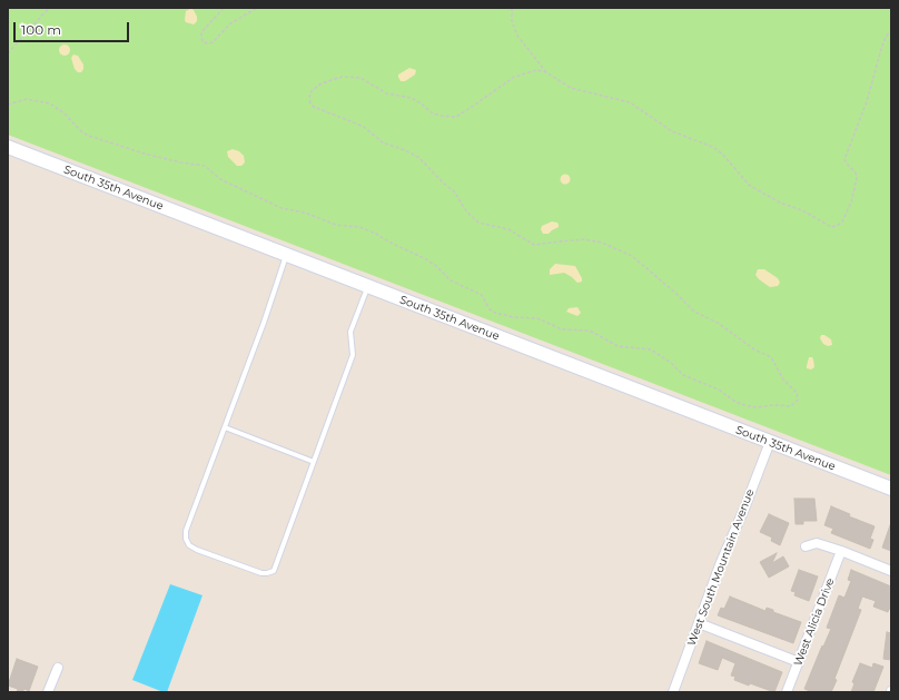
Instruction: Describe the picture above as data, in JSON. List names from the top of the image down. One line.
{"streets":{"main road":["South 35th Avenue"],"street":["West South Mountain Avenue","West Alicia Drive"]},"crossings":[["South 35th Avenue","West South Mountain Avenue"]],"scale_bar":"100 m"}
